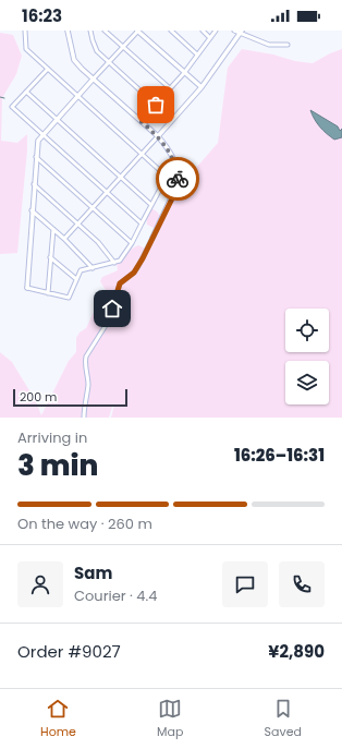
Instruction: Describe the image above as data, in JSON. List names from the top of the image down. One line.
{"scale_bar":"200 m","page":{"status":"16:23","scale":"200 m","heading":["3 min","Arriving in","16:26–16:31"],"panel":["Sam","Courier · 4.4","Order #9027","¥2,890"],"bar":"On the way · 260 m","tabs":["Home","Map","Saved"]}}
